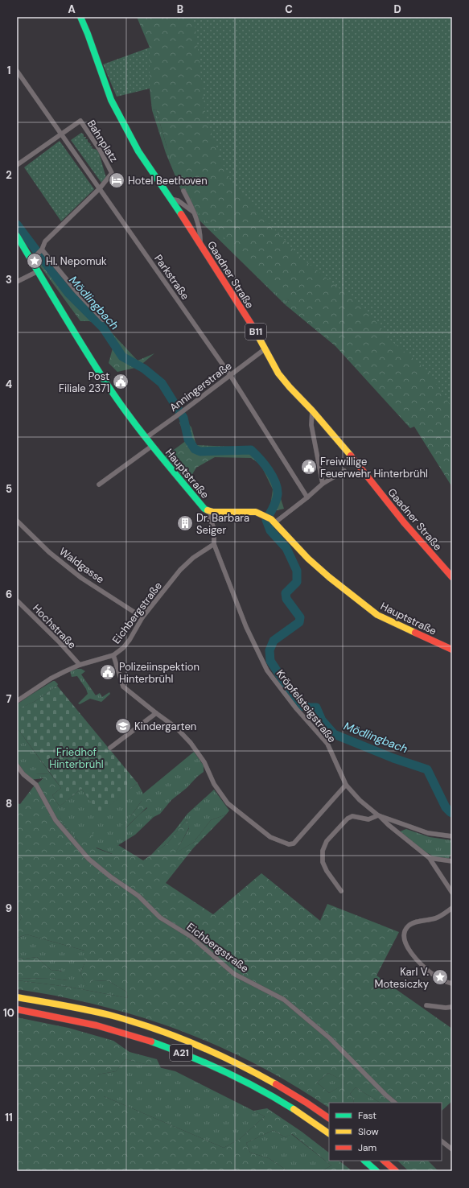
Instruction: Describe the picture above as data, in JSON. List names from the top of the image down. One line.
{"streets":{"main road":["Gaadner Straße","B11","Hauptstraße","A21"],"street":["Bahnplatz","Parkstraße","Anningerstraße","Waldgasse","Eichbergstraße","Hochstraße","Kröpfelsteigstraße"]},"crossings":[["Bahnplatz","Parkstraße"],["Gaadner Straße","Anningerstraße"],["Parkstraße","Anningerstraße"],["Anningerstraße","Hauptstraße"],["Waldgasse","Eichbergstraße"],["Eichbergstraße","Hochstraße"],["Eichbergstraße","Kröpfelsteigstraße"]],"water":["Mödlingbach"],"parks":["Friedhof Hinterbrühl"],"places":{"hotel":["Hotel Beethoven"],"place":["Hl. Nepomuk","Karl V. Motesiczky"],"public building":["Post Filiale 2371","Freiwillige Feuerwehr Hinterbrühl","Polizeiinspektion Hinterbrühl"],"building":["Dr. Barbara Seiger"],"school or university":["Kindergarten"]},"legend":["Fast","Slow","Jam"],"grid":{"columns":["A","B","C","D"],"rows":["1","2","3","4","5","6","7","8","9","10","11"]}}
